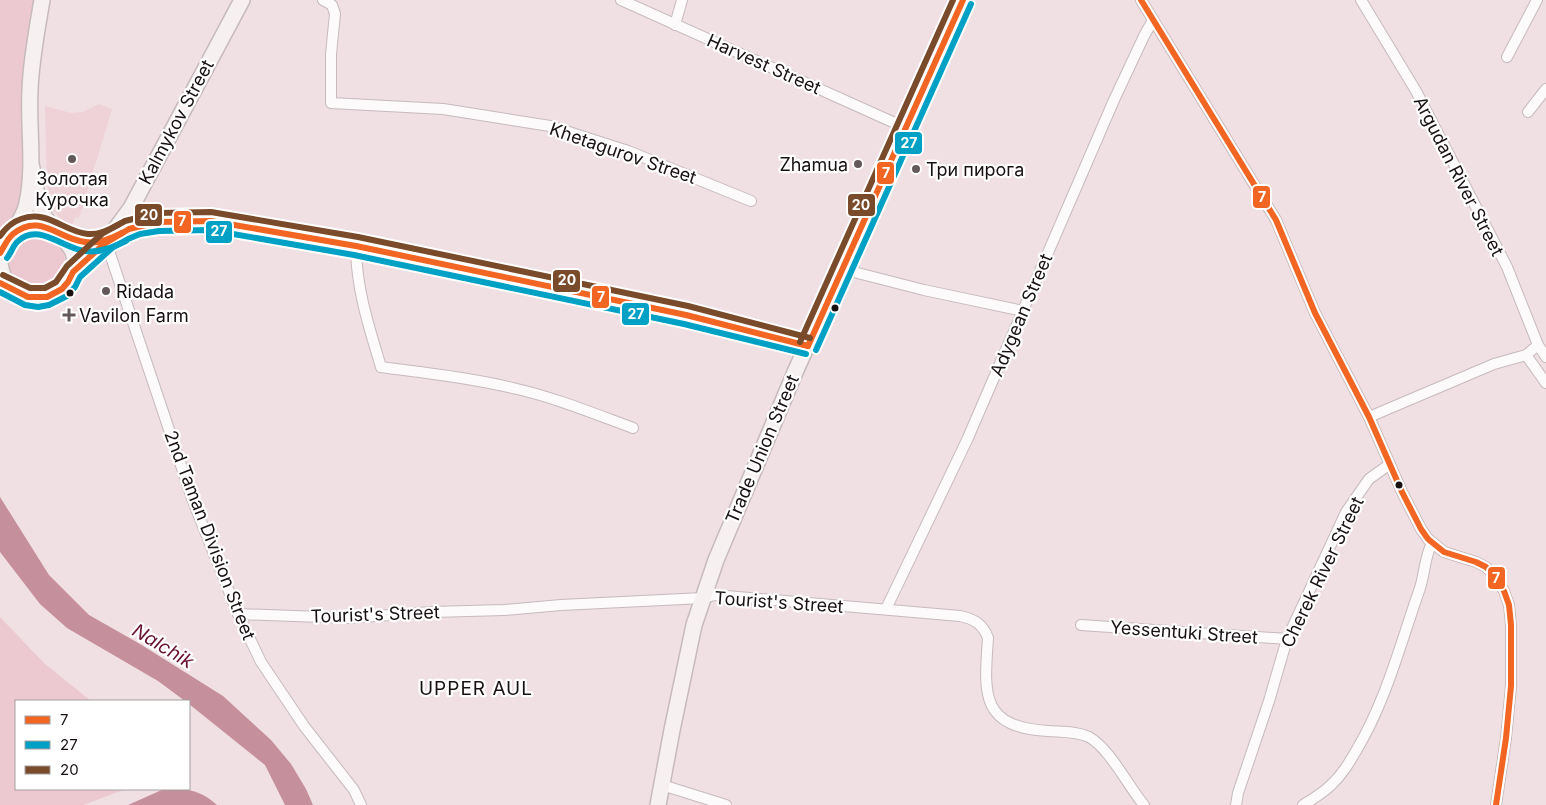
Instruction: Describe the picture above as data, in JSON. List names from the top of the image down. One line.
{"streets":{"street":["Harvest Street","Kalmykov Street","Khetagurov Street","Argudan River Street","Adygean Street","Trade Union Street","2nd Taman Division Street","Cherek River Street","Tourist's Street","Yessentuki Street"]},"crossings":[["Harvest Street","Trade Union Street"],["Kalmykov Street","2nd Taman Division Street"],["Adygean Street","Tourist's Street"],["Trade Union Street","Tourist's Street"],["2nd Taman Division Street","Tourist's Street"],["Cherek River Street","Yessentuki Street"]],"districts":["UPPER AUL"],"water":["Nalchik"],"places":{"other":["Золотая Курочка","Zhamua","Три пирога","Ridada"],"health":["Vavilon Farm"]},"lines":["transit line 7","transit line 20","transit line 27"],"legend":["7","27","20"]}
